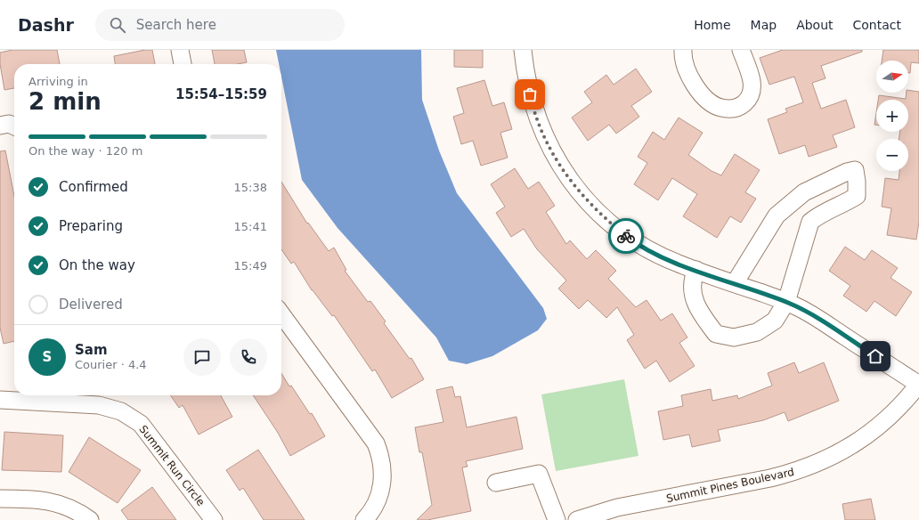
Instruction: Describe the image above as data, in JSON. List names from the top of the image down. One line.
{"streets":{"street":["Summit Run Circle","Summit Pines Boulevard"]},"north":"right","page":{"header":"Dashr","search":"Search here","nav":["Home","Map","About","Contact"],"map_buttons":["+","−"],"heading":["2 min","Arriving in","15:54–15:59"],"panel":["Sam","Courier · 4.4"],"bar":"On the way · 120 m","list":[["Confirmed","15:38"],["Preparing","15:41"],["On the way","15:49"],"Delivered"],"round":"S"}}
